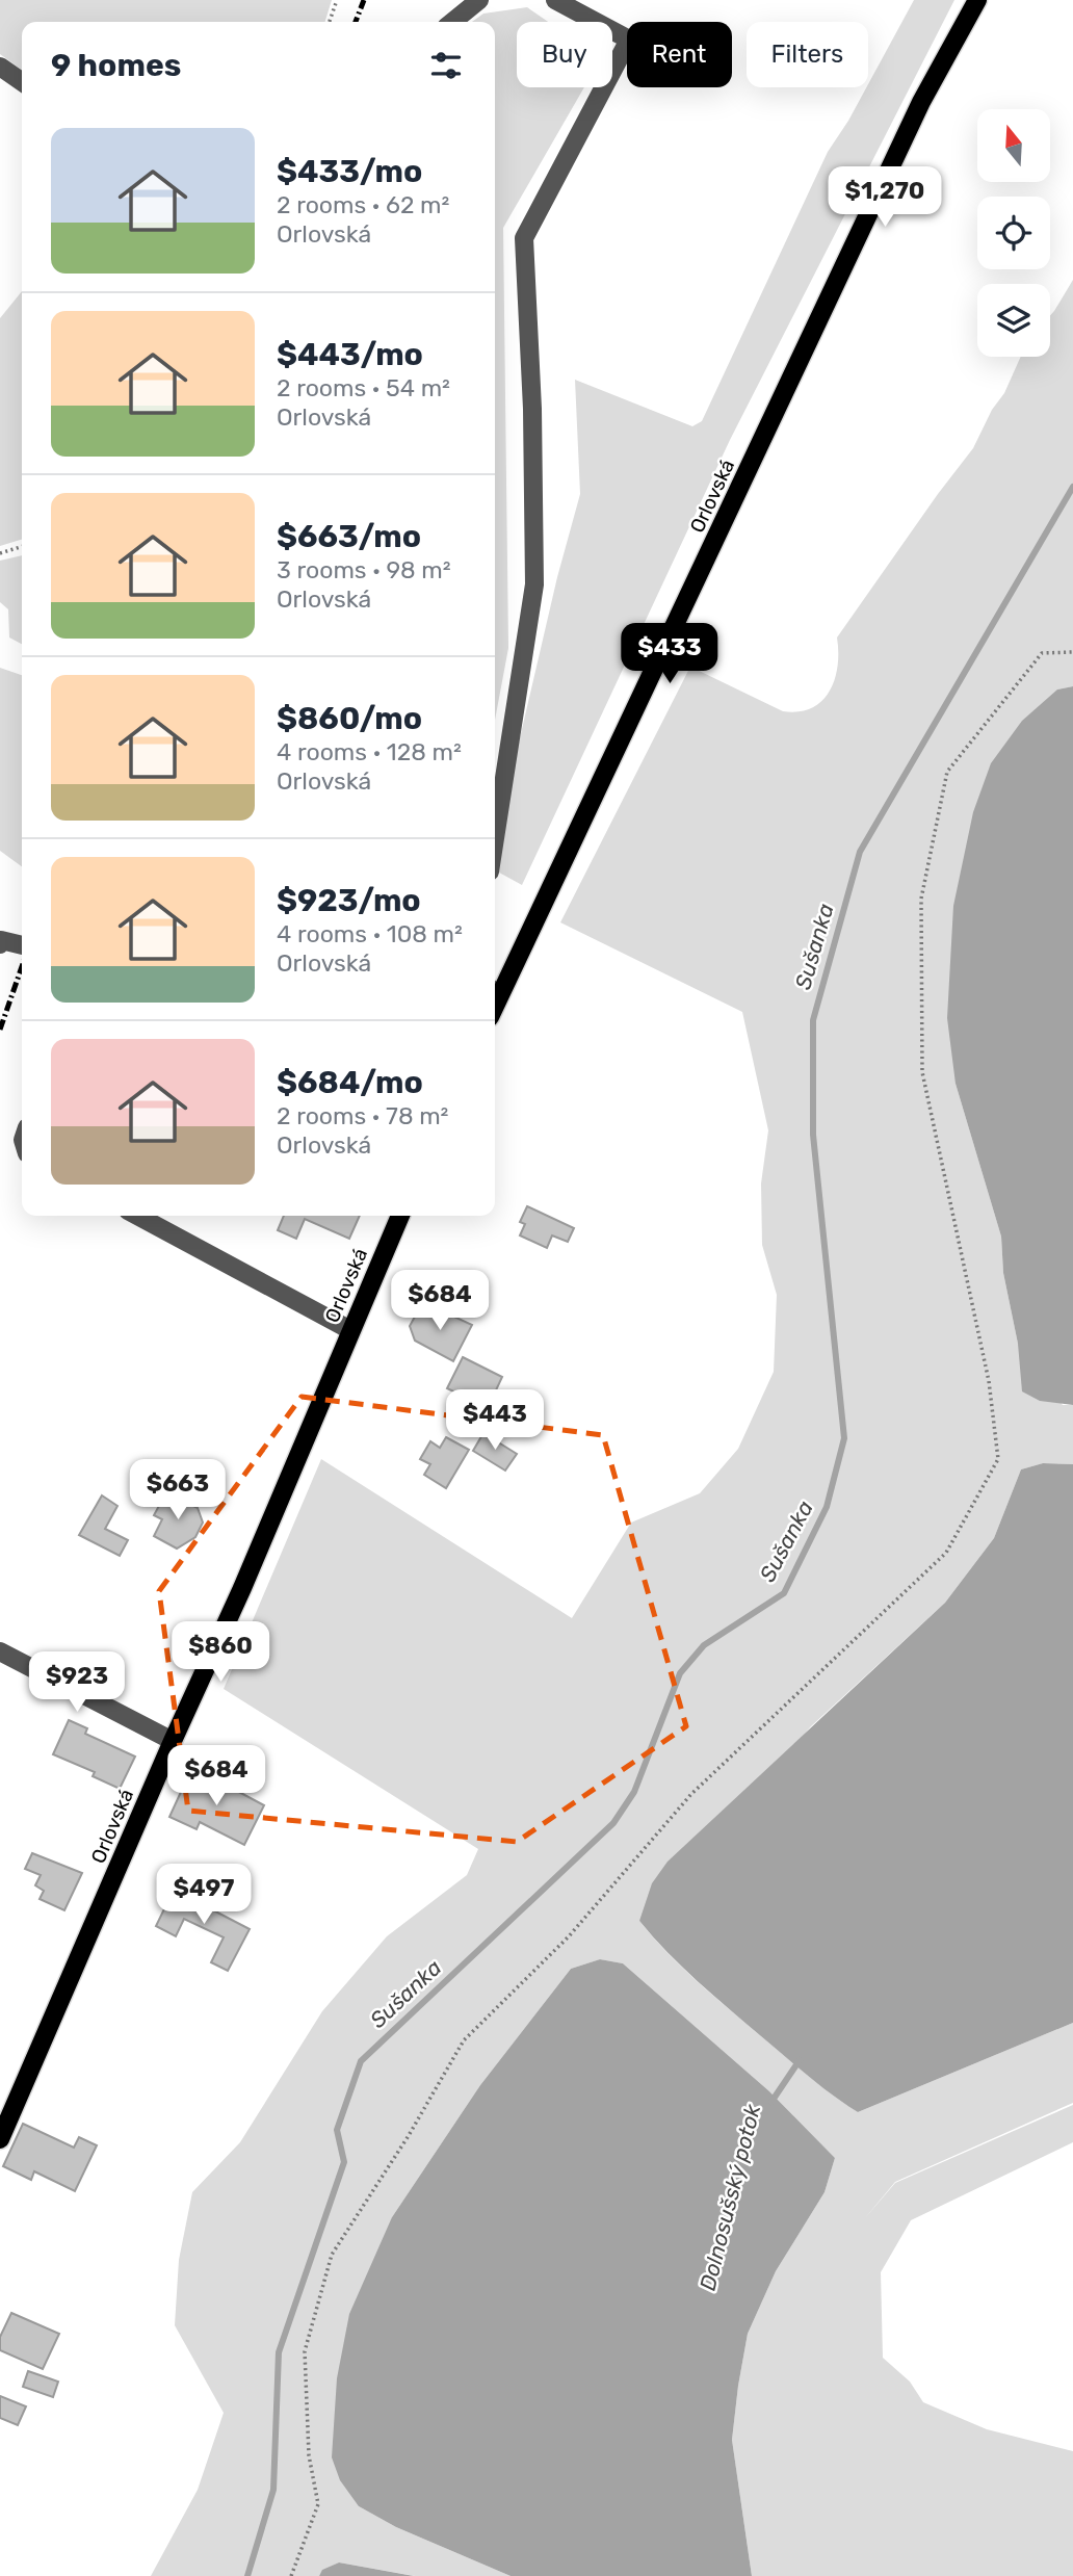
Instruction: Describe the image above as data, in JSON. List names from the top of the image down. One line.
{"streets":{"main road":["Orlovská"]},"water":["Sušanka","Dolnosušský potok"],"north":"top","page":{"chip":["Buy","Rent","Filters"],"heading":"9 homes","list":[{"name":"$433/mo","note":"2 rooms · 62 m² · Orlovská"},{"name":"$443/mo","note":"2 rooms · 54 m² · Orlovská"},{"name":"$663/mo","note":"3 rooms · 98 m² · Orlovská"},{"name":"$860/mo","note":"4 rooms · 128 m² · Orlovská"},{"name":"$923/mo","note":"4 rooms · 108 m² · Orlovská"},{"name":"$684/mo","note":"2 rooms · 78 m² · Orlovská"}],"price":["$1,270","$433","$684","$443","$663","$860","$923","$684","$497"]}}
